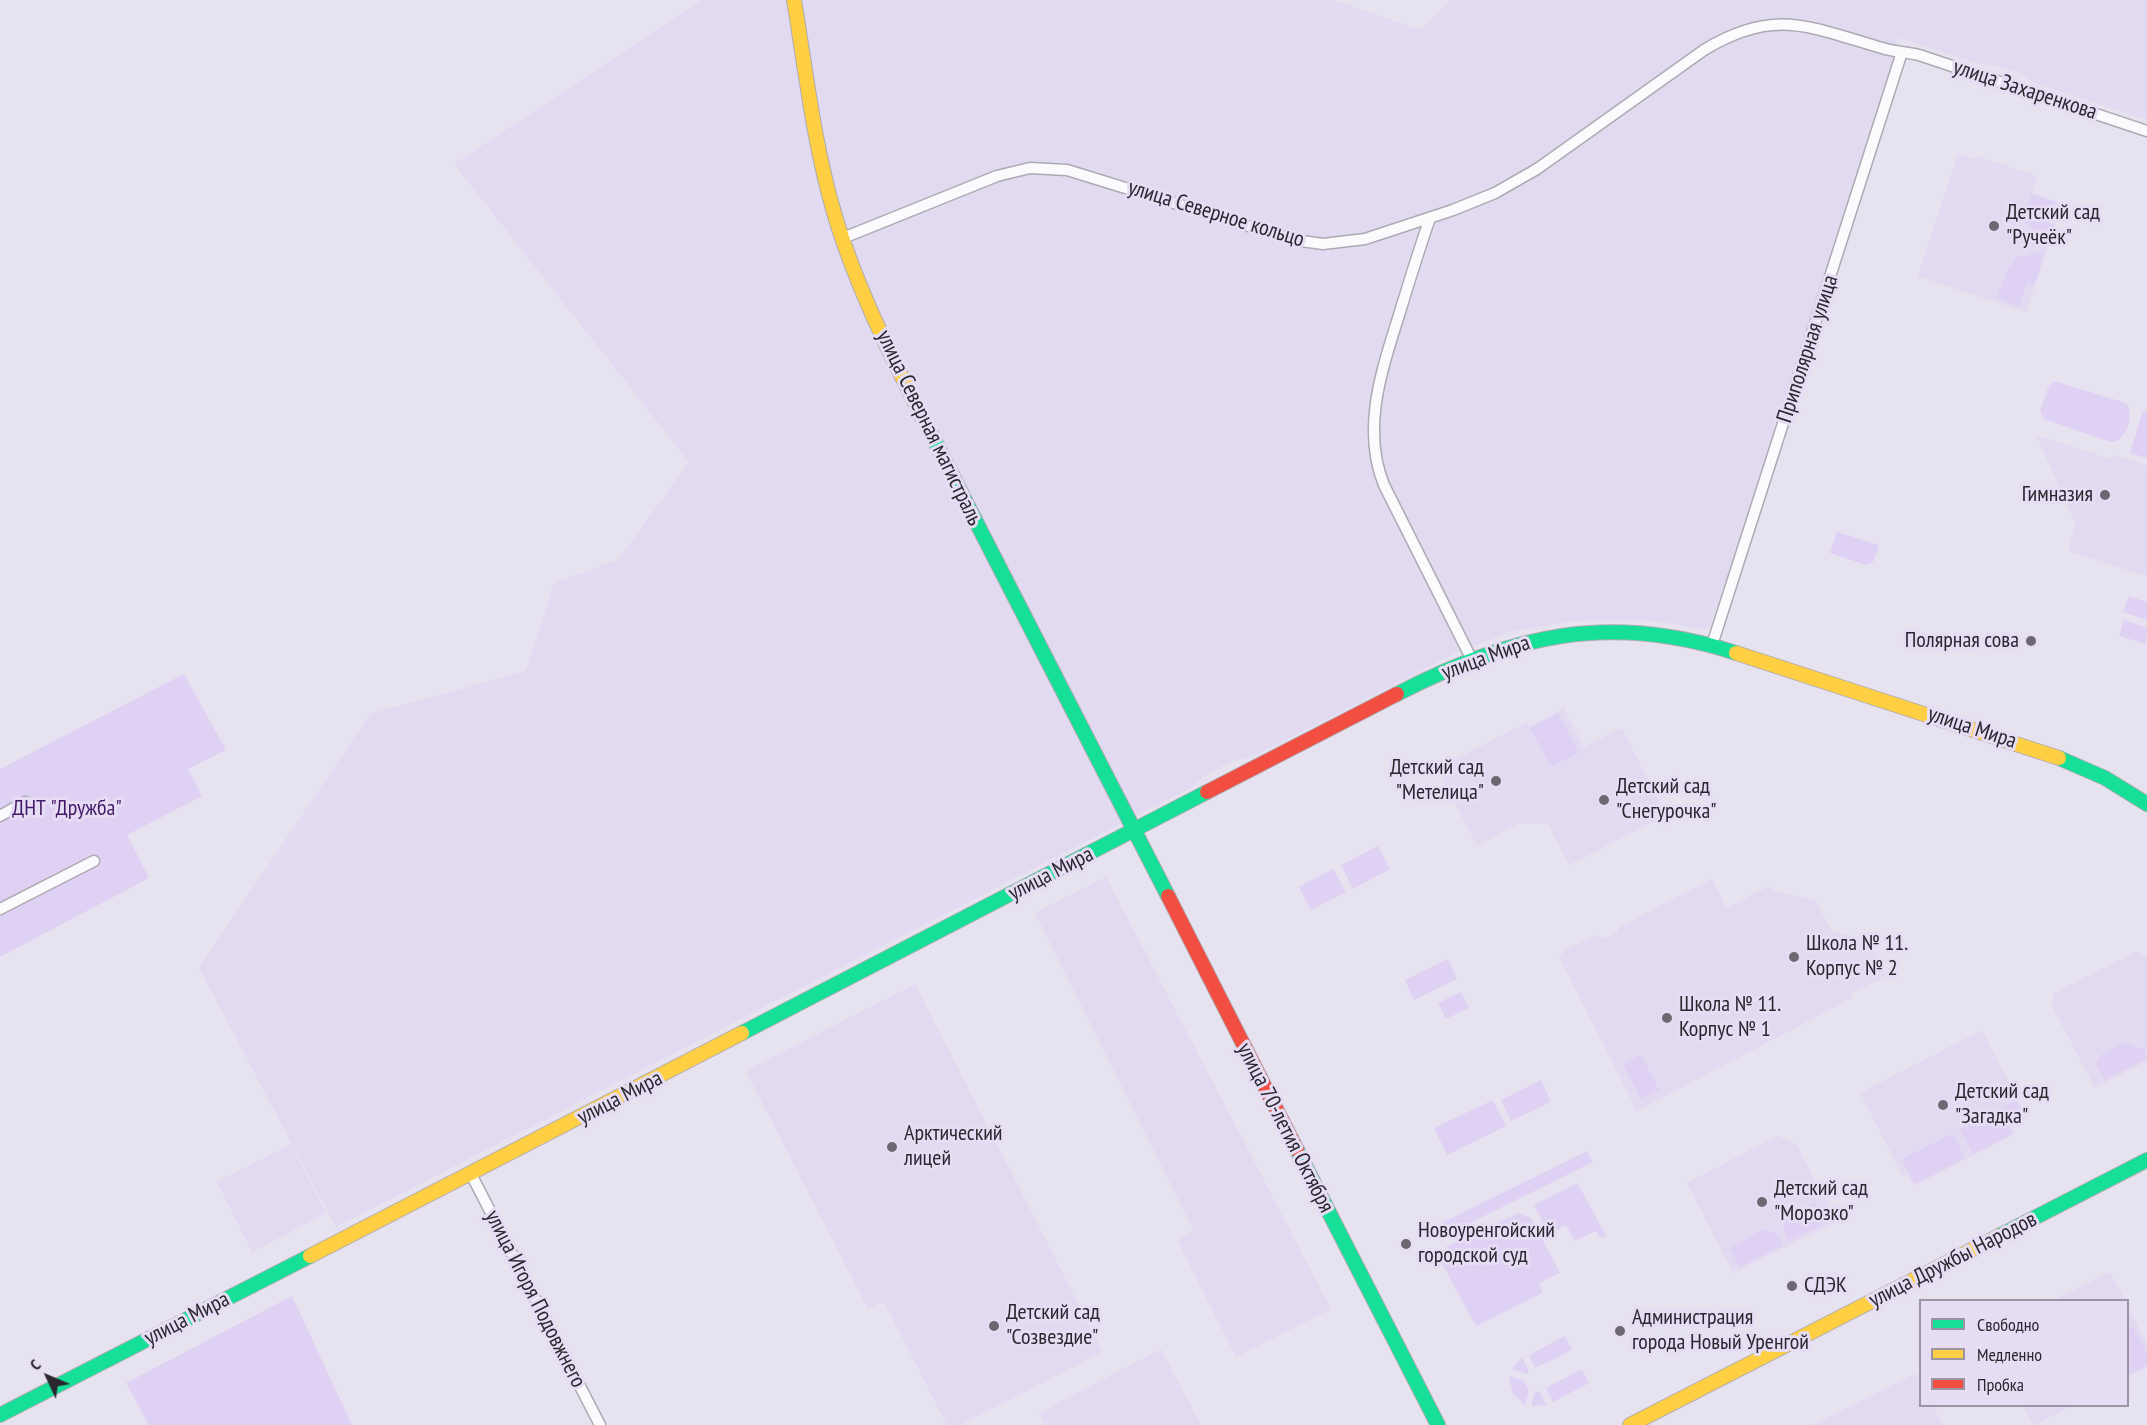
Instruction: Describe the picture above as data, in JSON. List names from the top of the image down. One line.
{"streets":{"street":["улица Захаренкова","улица Северное кольцо","Приполярная улица","улица Северная магистраль","улица Мира","улица 70-летия Октября","улица Дружбы Народов","улица Игоря Подовжнего"]},"crossings":[["улица Захаренкова","улица Северное кольцо"],["улица Захаренкова","Приполярная улица"],["улица Северное кольцо","Приполярная улица"],["улица Северное кольцо","улица Северная магистраль"],["Приполярная улица","улица Мира"],["улица Северная магистраль","улица Мира"],["улица Северная магистраль","улица 70-летия Октября"],["улица Мира","улица 70-летия Октября"],["улица Мира","улица Игоря Подовжнего"]],"parks":["ДНТ \"Дружба\""],"places":["Детский сад \"Ручеёк\"","Гимназия","Полярная сова","Детский сад \"Метелица\"","Детский сад \"Снегурочка\"","Школа № 11. Корпус № 2","Школа № 11. Корпус № 1","Детский сад \"Загадка\"","Арктический лицей","Детский сад \"Морозко\"","Новоуренгойский городской суд","СДЭК","Детский сад \"Созвездие\"","Администрация города Новый Уренгой"],"legend":["Свободно","Медленно","Пробка"],"north":"top left"}
